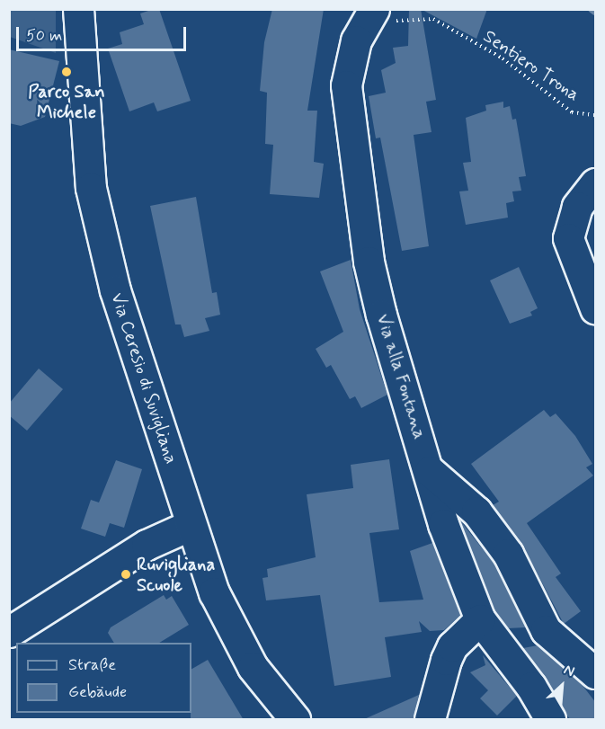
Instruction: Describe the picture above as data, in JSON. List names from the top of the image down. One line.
{"streets":{"street":["Via alla Fontana","Via Ceresio di Suvigliana"],"path":["Sentiero Trona"]},"crossings":[["Sentiero Trona","Via alla Fontana"]],"places":["Parco San Michele","Ruvigliana Scuole"],"legend":["Straße","Gebäude"],"scale_bar":"50 m","north":"top right"}
